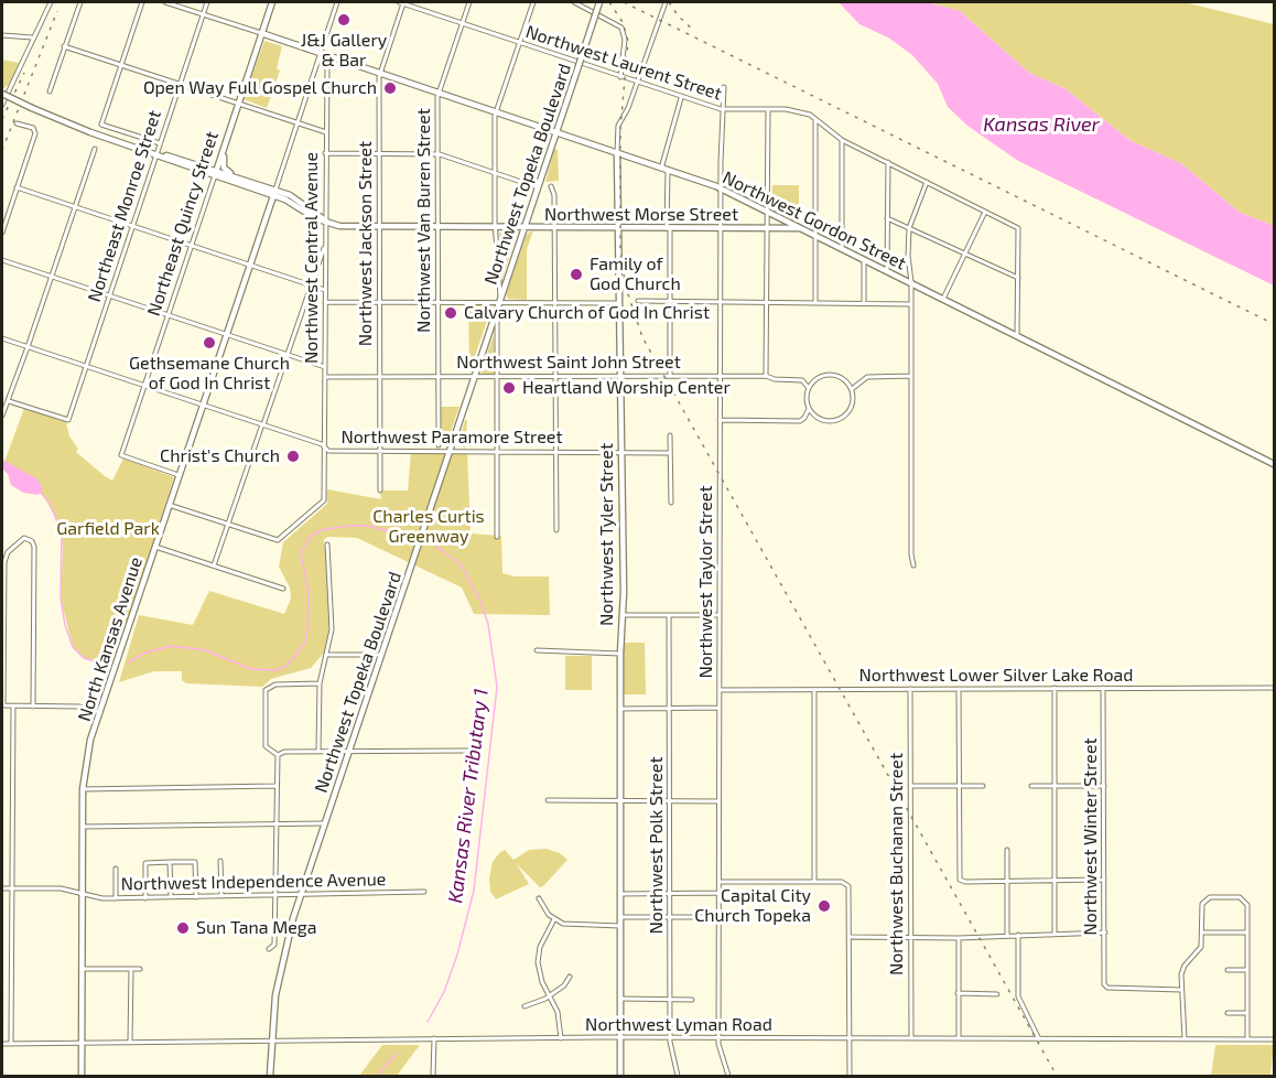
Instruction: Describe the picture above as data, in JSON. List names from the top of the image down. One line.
{"streets":{"main road":["Northwest Topeka Boulevard","Northwest Morse Street","Northwest Gordon Street","Northeast Quincy Street","Northwest Tyler Street","North Kansas Avenue"],"street":["Northwest Laurent Street","Northeast Monroe Street","Northwest Van Buren Street","Northwest Jackson Street","Northwest Central Avenue","Northwest Saint John Street","Northwest Paramore Street","Northwest Taylor Street","Northwest Lower Silver Lake Road","Northwest Winter Street","Northwest Polk Street","Northwest Buchanan Street","Northwest Independence Avenue","Northwest Lyman Road"]},"crossings":[["Northwest Laurent Street","Northwest Van Buren Street"],["Northwest Laurent Street","Northwest Jackson Street"],["Northwest Laurent Street","Northwest Tyler Street"],["Northwest Laurent Street","Northwest Taylor Street"],["Northwest Topeka Boulevard","Northwest Morse Street"],["Northwest Topeka Boulevard","Northwest Gordon Street"],["Northwest Topeka Boulevard","Northwest Saint John Street"],["Northwest Topeka Boulevard","Northwest Paramore Street"],["Northwest Topeka Boulevard","Northwest Independence Avenue"],["Northwest Topeka Boulevard","Northwest Lyman Road"],["Northeast Monroe Street","Northwest Paramore Street"],["Northwest Morse Street","Northwest Van Buren Street"],["Northwest Morse Street","Northwest Gordon Street"],["Northwest Morse Street","Northwest Jackson Street"],["Northwest Morse Street","Northwest Central Avenue"],["Northwest Morse Street","Northwest Tyler Street"],["Northwest Morse Street","Northwest Taylor Street"],["Northwest Morse Street","North Kansas Avenue"],["Northwest Van Buren Street","Northwest Gordon Street"],["Northwest Van Buren Street","Northwest Saint John Street"],["Northwest Gordon Street","Northeast Quincy Street"],["Northwest Gordon Street","Northwest Jackson Street"],["Northwest Gordon Street","Northwest Tyler Street"],["Northwest Gordon Street","Northwest Taylor Street"],["Northwest Gordon Street","North Kansas Avenue"],["Northeast Quincy Street","Northwest Paramore Street"],["Northeast Quincy Street","North Kansas Avenue"],["Northwest Jackson Street","Northwest Saint John Street"],["Northwest Jackson Street","Northwest Paramore Street"],["Northwest Central Avenue","Northwest Saint John Street"],["Northwest Central Avenue","Northwest Paramore Street"],["Northwest Saint John Street","Northwest Tyler Street"],["Northwest Saint John Street","Northwest Taylor Street"],["Northwest Paramore Street","Northwest Tyler Street"],["Northwest Paramore Street","North Kansas Avenue"],["Northwest Tyler Street","Northwest Lyman Road"],["Northwest Taylor Street","Northwest Lower Silver Lake Road"],["Northwest Taylor Street","Northwest Lyman Road"],["North Kansas Avenue","Northwest Independence Avenue"],["North Kansas Avenue","Northwest Lyman Road"],["Northwest Lower Silver Lake Road","Northwest Winter Street"],["Northwest Lower Silver Lake Road","Northwest Buchanan Street"],["Northwest Polk Street","Northwest Lyman Road"],["Northwest Buchanan Street","Northwest Lyman Road"]],"water":["Kansas River","Kansas River Tributary 1"],"parks":["Charles Curtis Greenway","Garfield Park"],"places":["J&J Gallery & Bar","Open Way Full Gospel Church","Family of God Church","Calvary Church of God In Christ","Gethsemane Church of God In Christ","Heartland Worship Center","Christ's Church","Capital City Church Topeka","Sun Tana Mega"]}
